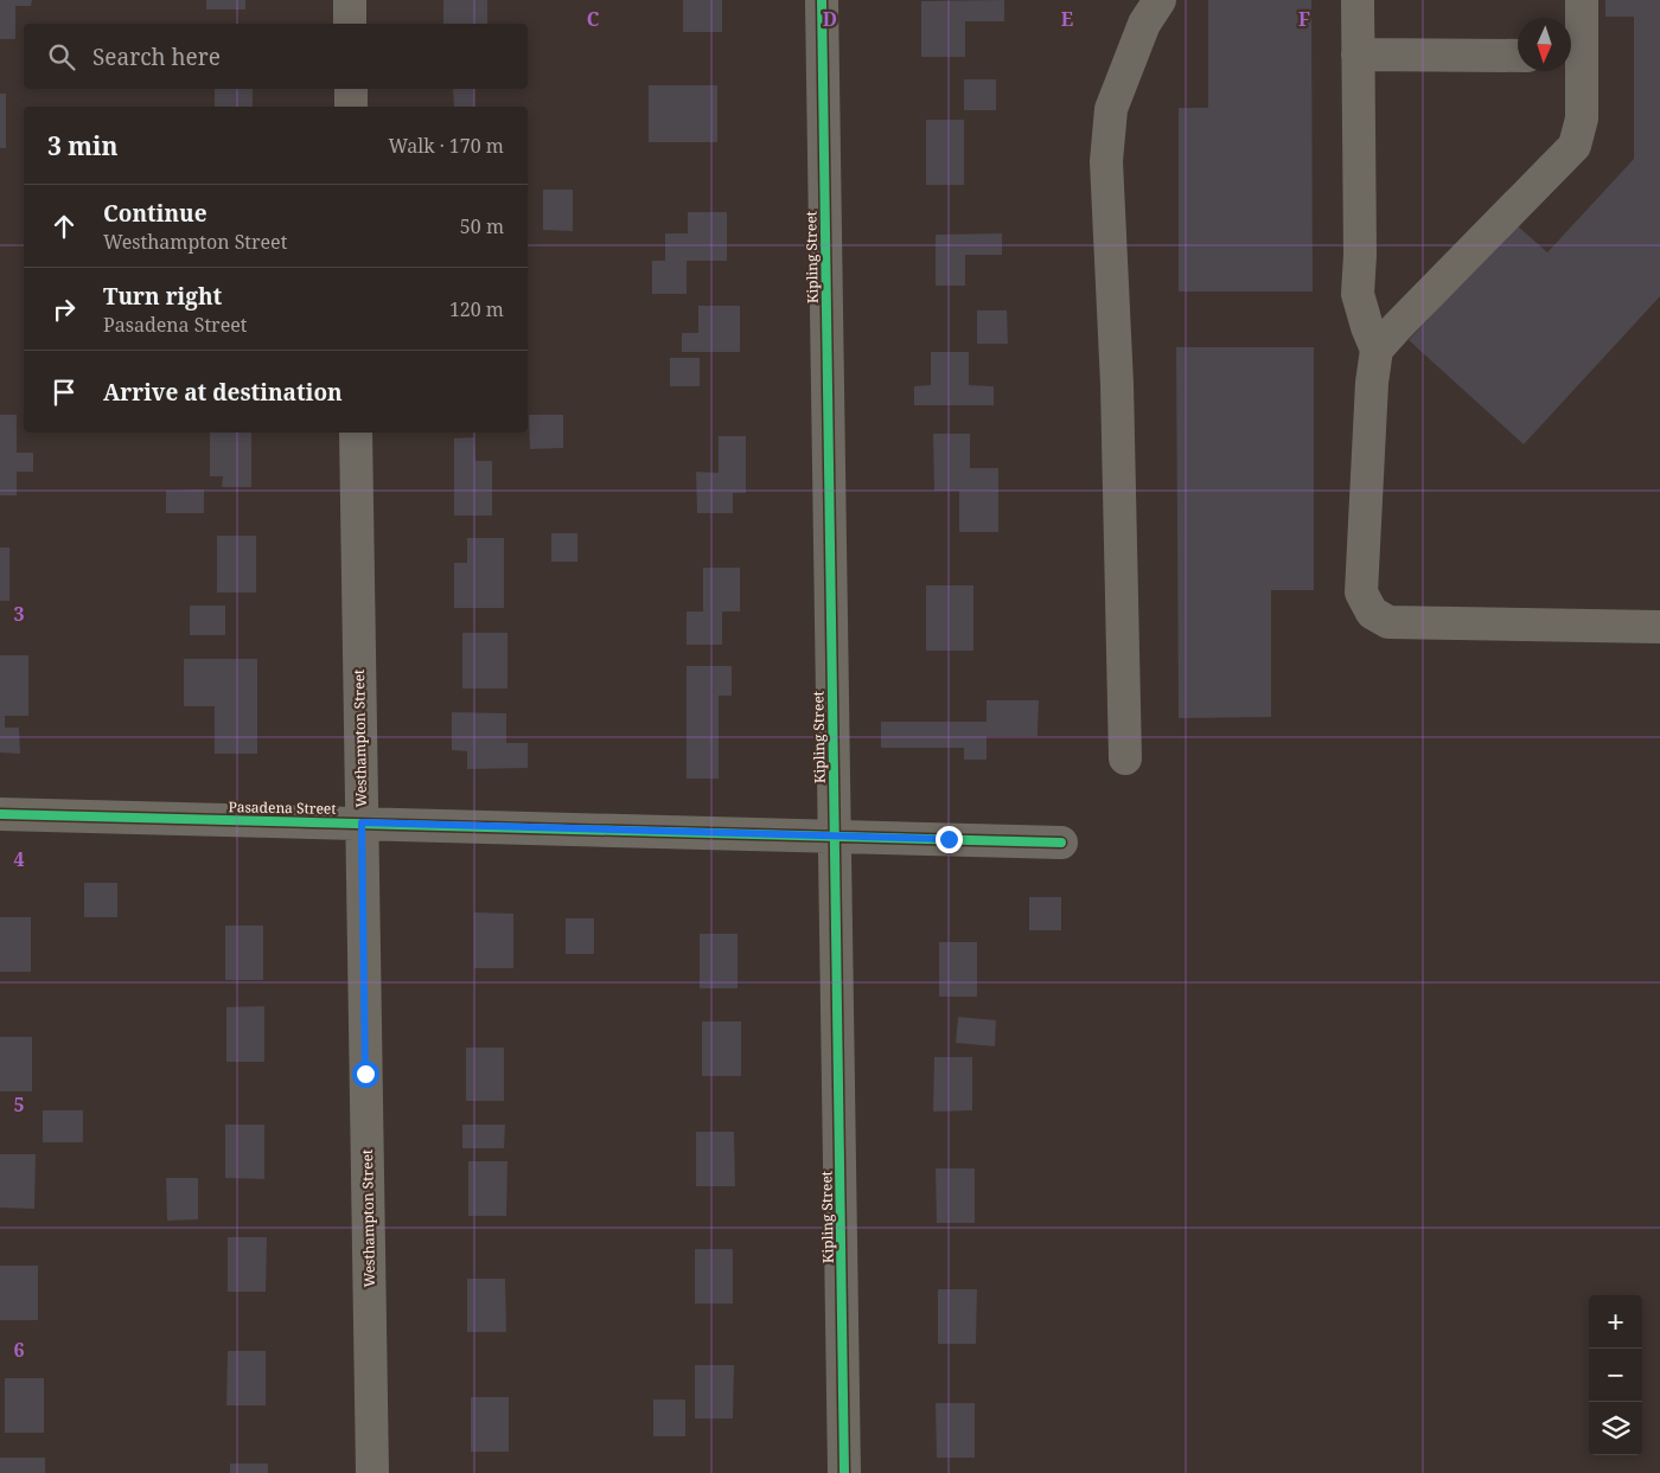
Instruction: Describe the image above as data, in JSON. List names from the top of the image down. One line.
{"streets":{"street":["Kipling Street","Westhampton Street","Pasadena Street"]},"crossings":[["Kipling Street","Pasadena Street"],["Westhampton Street","Pasadena Street"]],"north":"bottom","page":{"search":"Search here","heading":["3 min","Walk · 170 m"],"list":[["Continue","Westhampton Street","50 m"],["Turn right","Pasadena Street","120 m"],"Arrive at destination"],"map_buttons":["+","−"]},"grid":{"columns":["C","D","E","F"],"rows":["3","4","5","6"]}}
